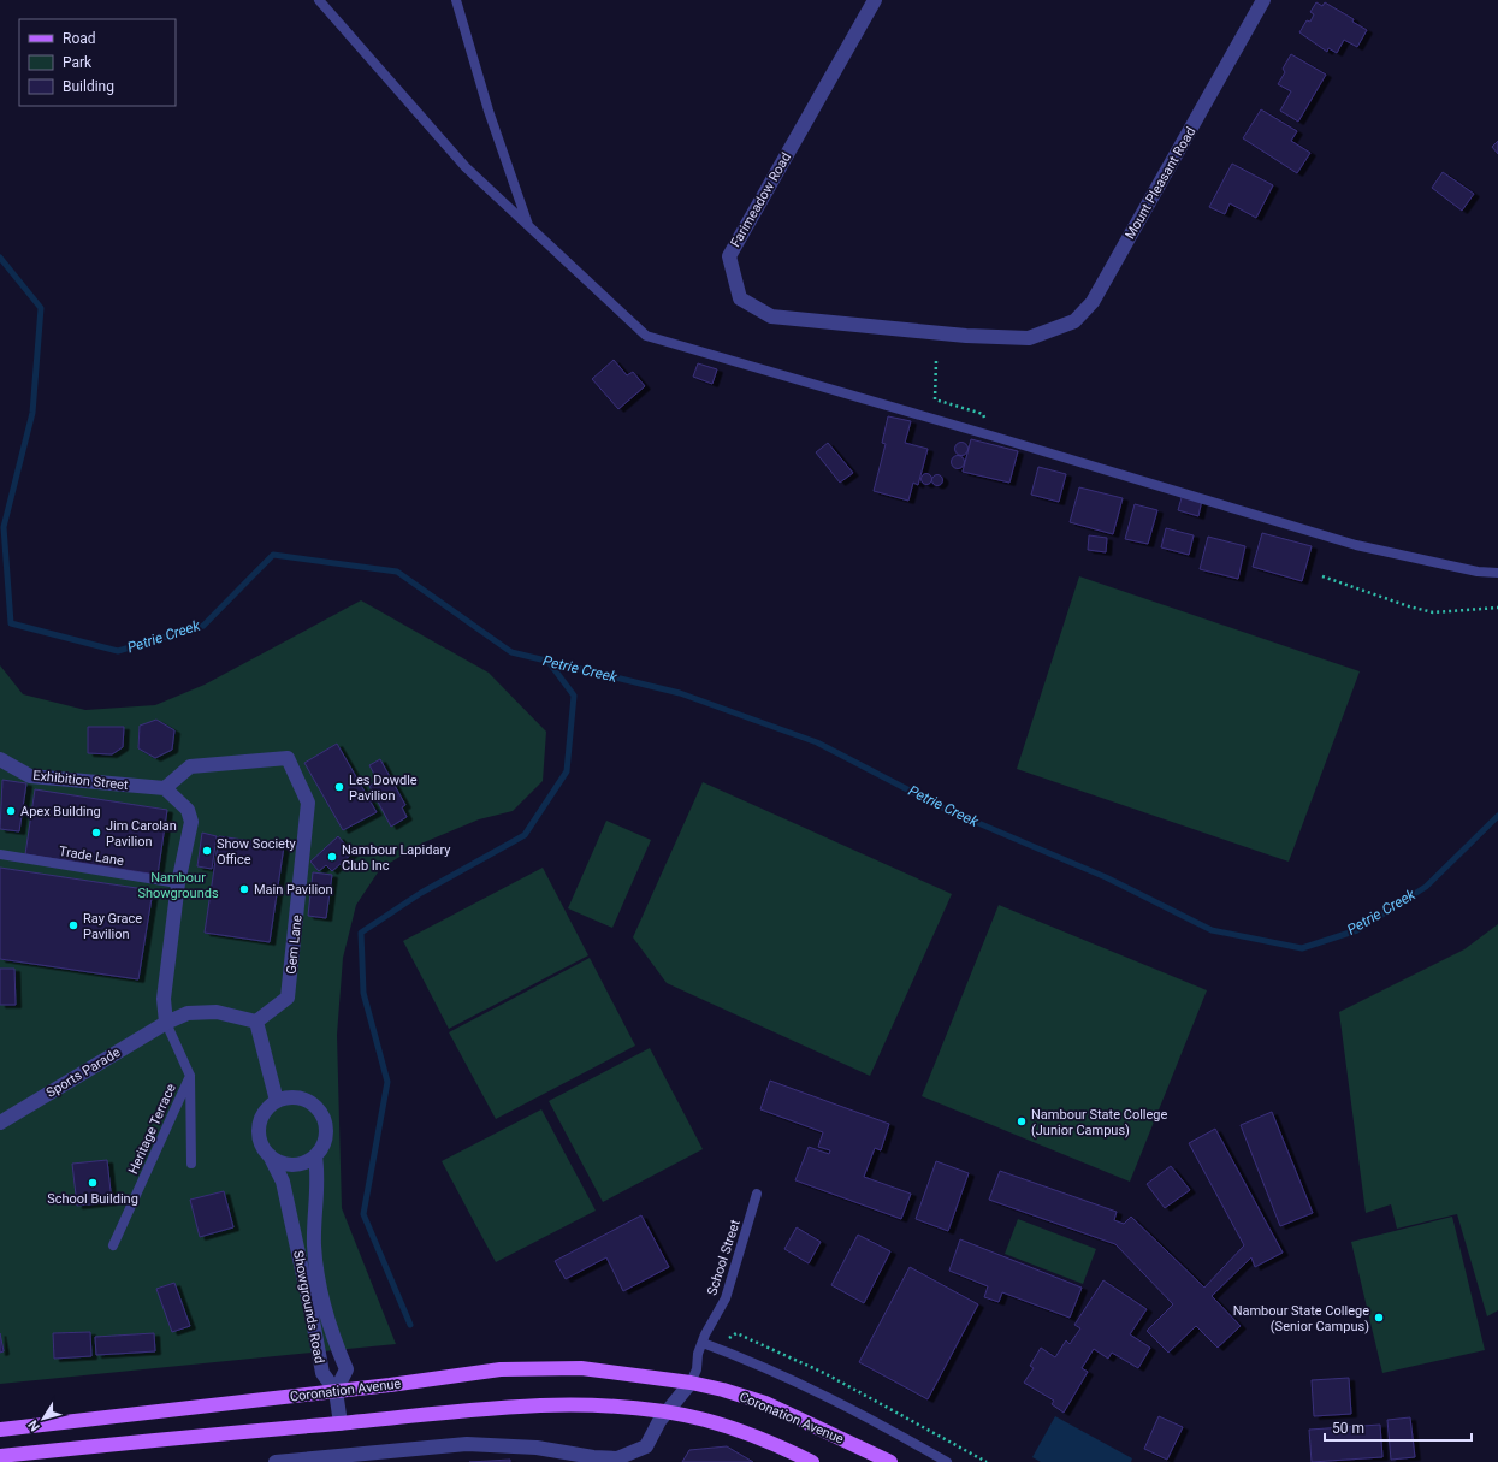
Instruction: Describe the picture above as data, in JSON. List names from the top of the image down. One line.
{"streets":{"main road":["Coronation Avenue"],"street":["Mount Pleasant Road","Farimeadow Road","Exhibition Street","Gem Lane","Sports Parade","Showgrounds Road"],"lane":["Trade Lane","Heritage Terrace","School Street"]},"crossings":[["Mount Pleasant Road","Farimeadow Road"],["Exhibition Street","Gem Lane"],["Sports Parade","Heritage Terrace"],["School Street","Coronation Avenue"],["Showgrounds Road","Coronation Avenue"]],"water":["Petrie Creek"],"parks":["Nambour Showgrounds"],"places":["Les Dowdle Pavilion","Apex Building","Jim Carolan Pavilion","Show Society Office","Nambour Lapidary Club Inc","Main Pavilion","Ray Grace Pavilion","Nambour State College (Junior Campus)","School Building","Nambour State College (Senior Campus)"],"legend":["Road","Park","Building"],"scale_bar":"50 m","north":"bottom left"}
